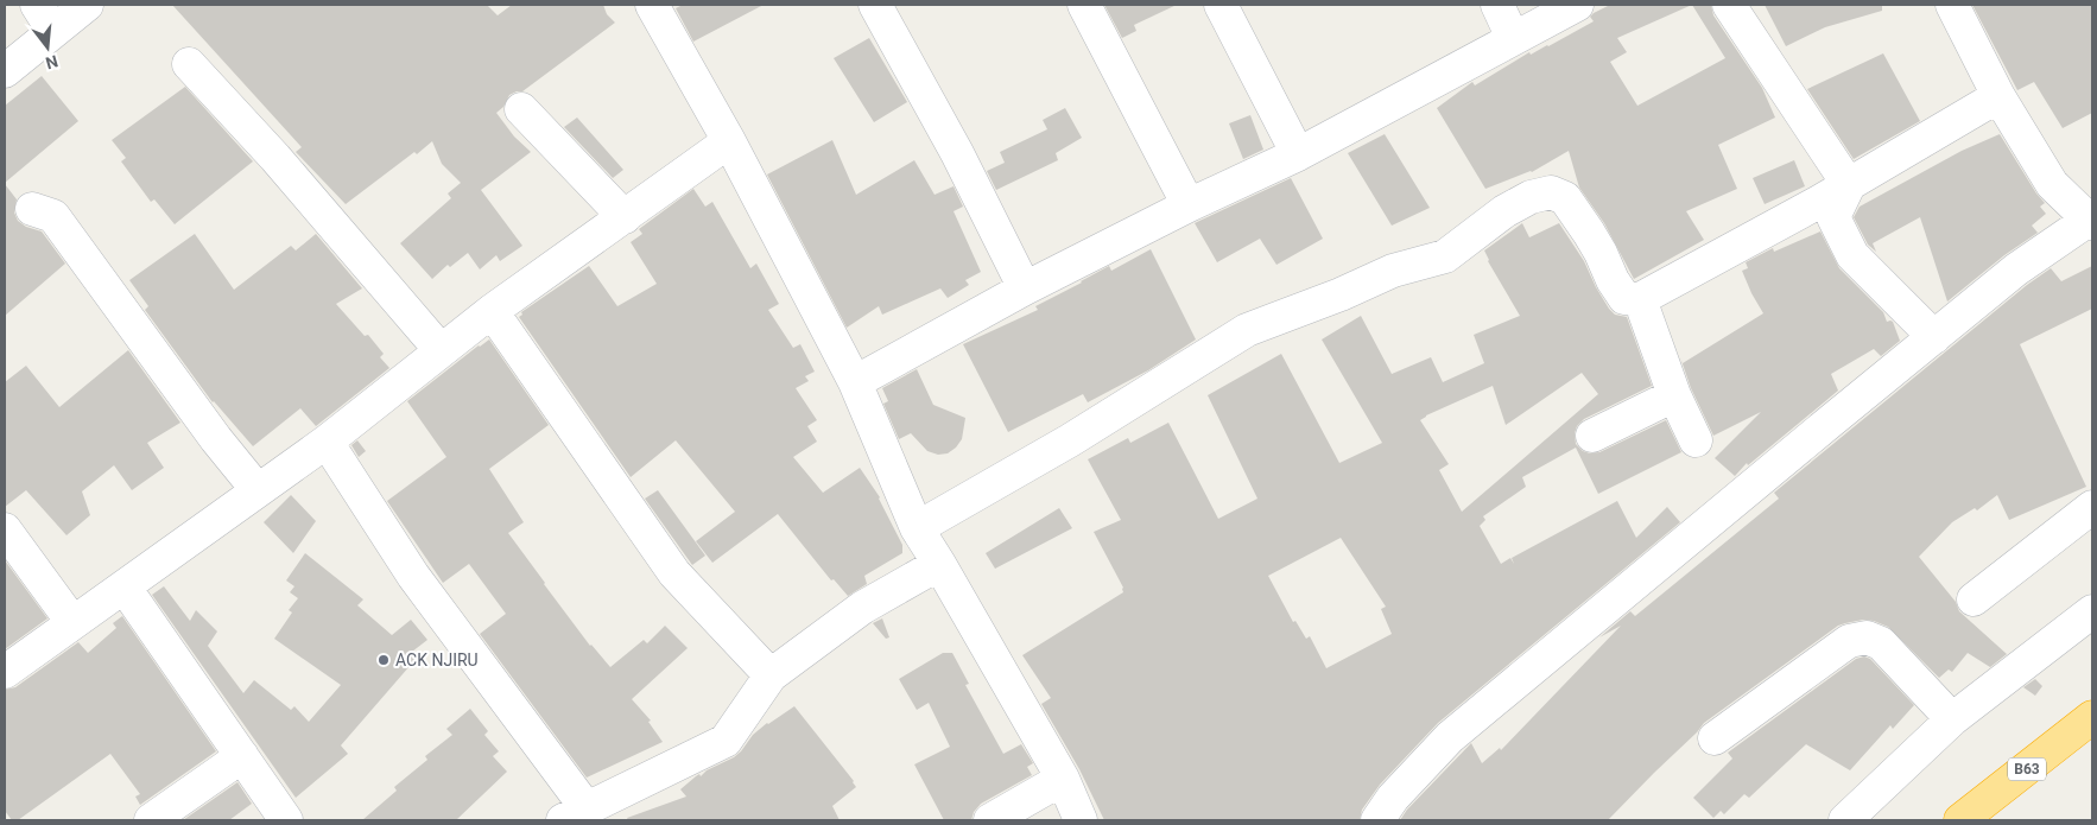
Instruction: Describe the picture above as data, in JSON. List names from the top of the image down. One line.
{"streets":{"highway":["B63"]},"places":["ACK NJIRU"],"north":"bottom"}
